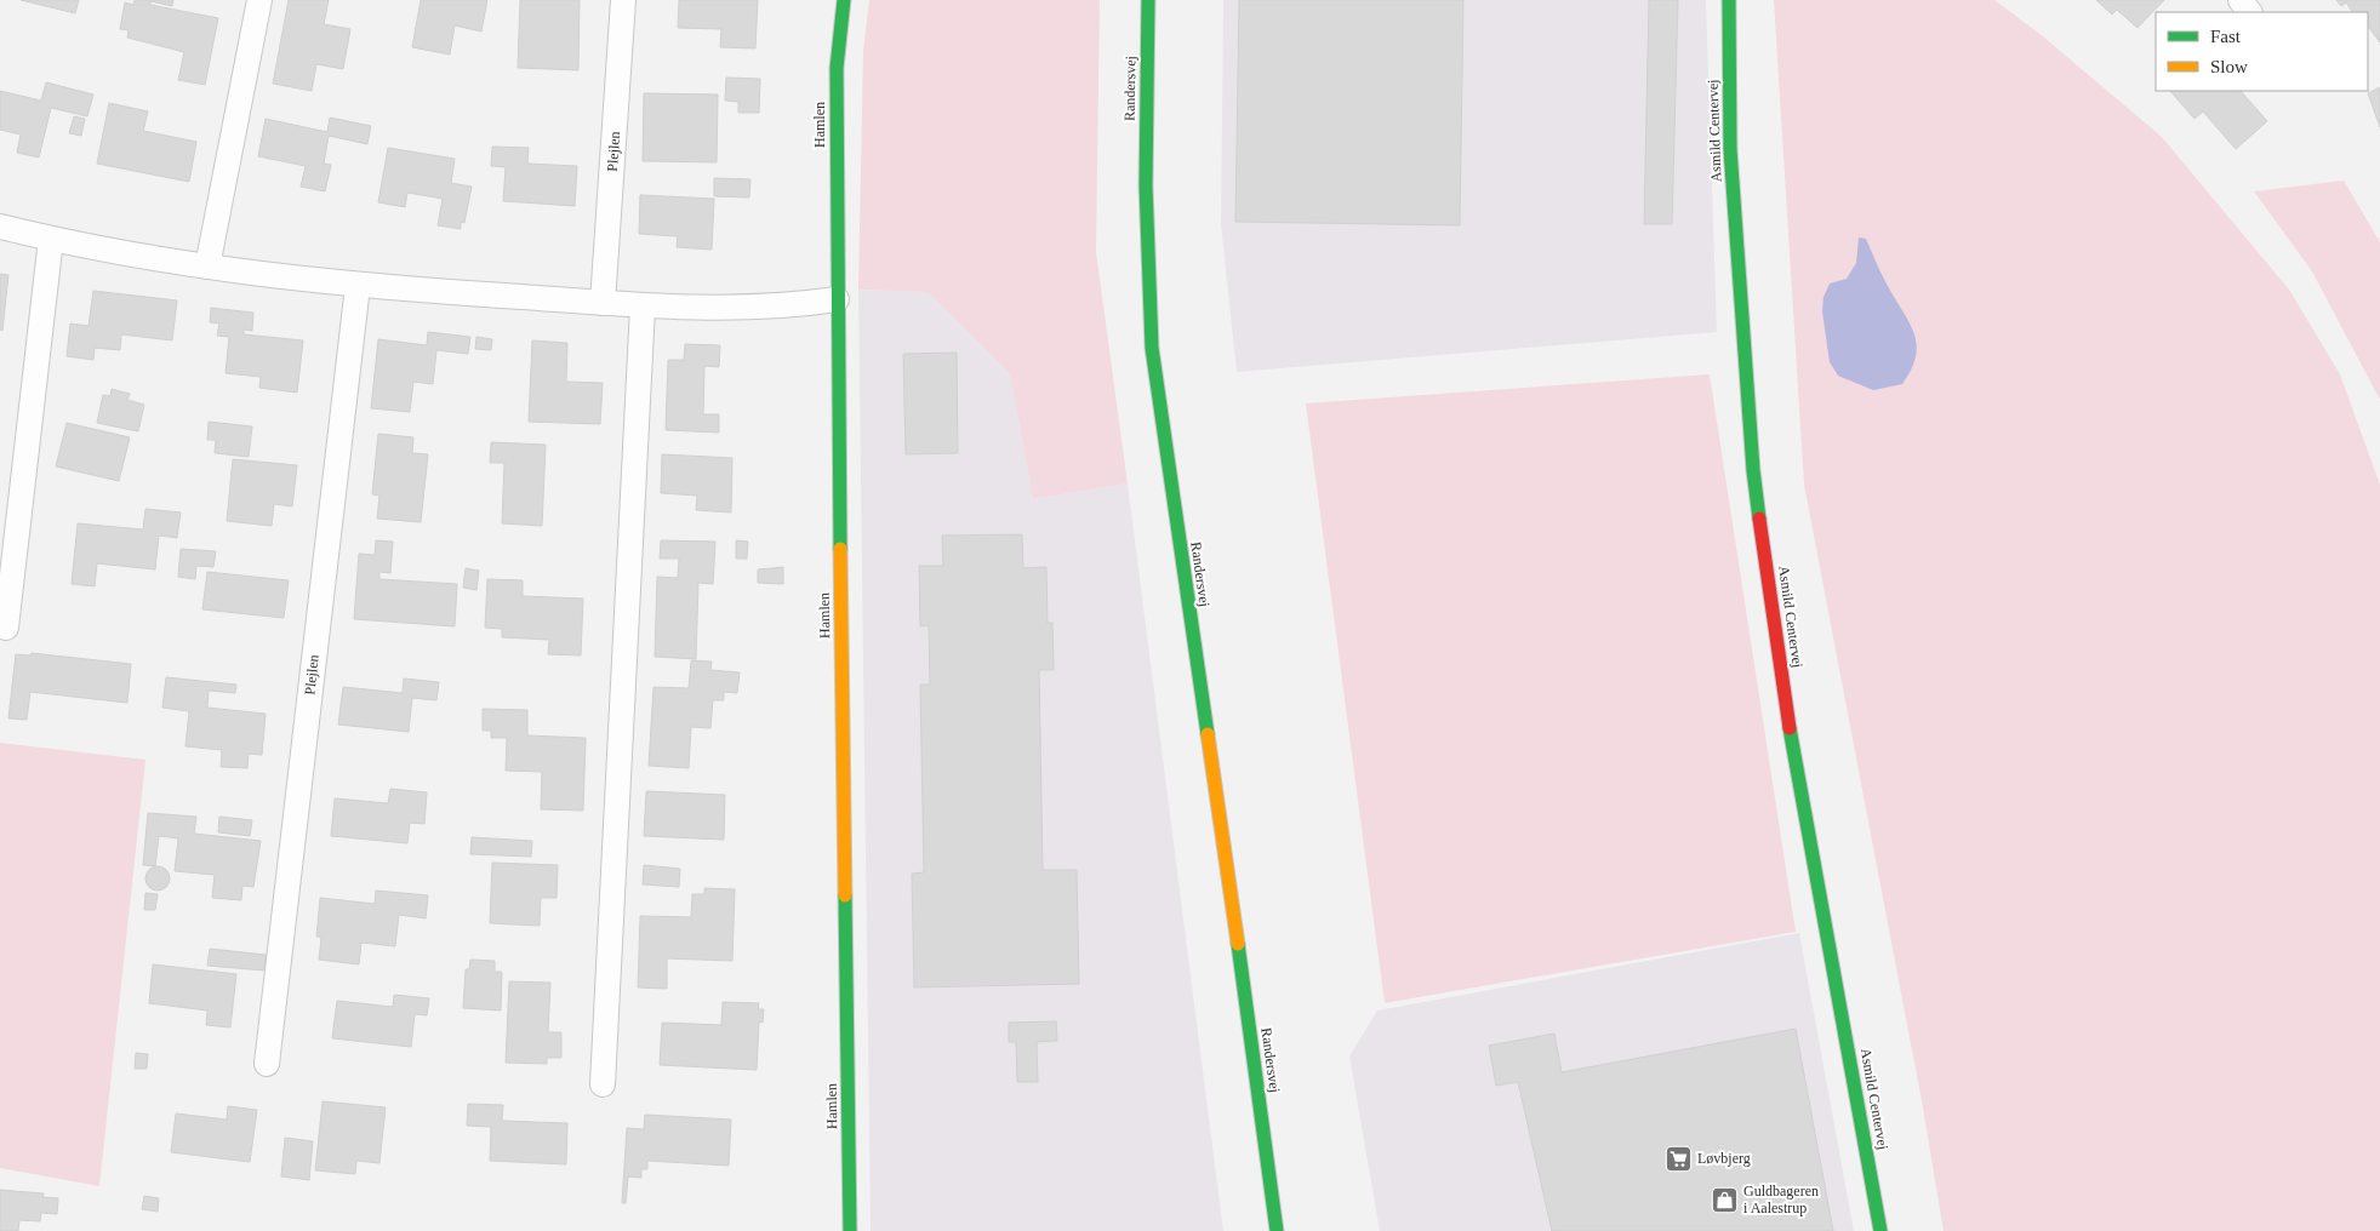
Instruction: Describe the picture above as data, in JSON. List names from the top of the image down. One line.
{"streets":{"street":["Randersvej","Hamlen","Asmild Centervej","Plejlen"]},"places":{"supermarket":["Løvbjerg"],"shop":["Guldbageren i Aalestrup"]},"legend":["Fast","Slow"]}
